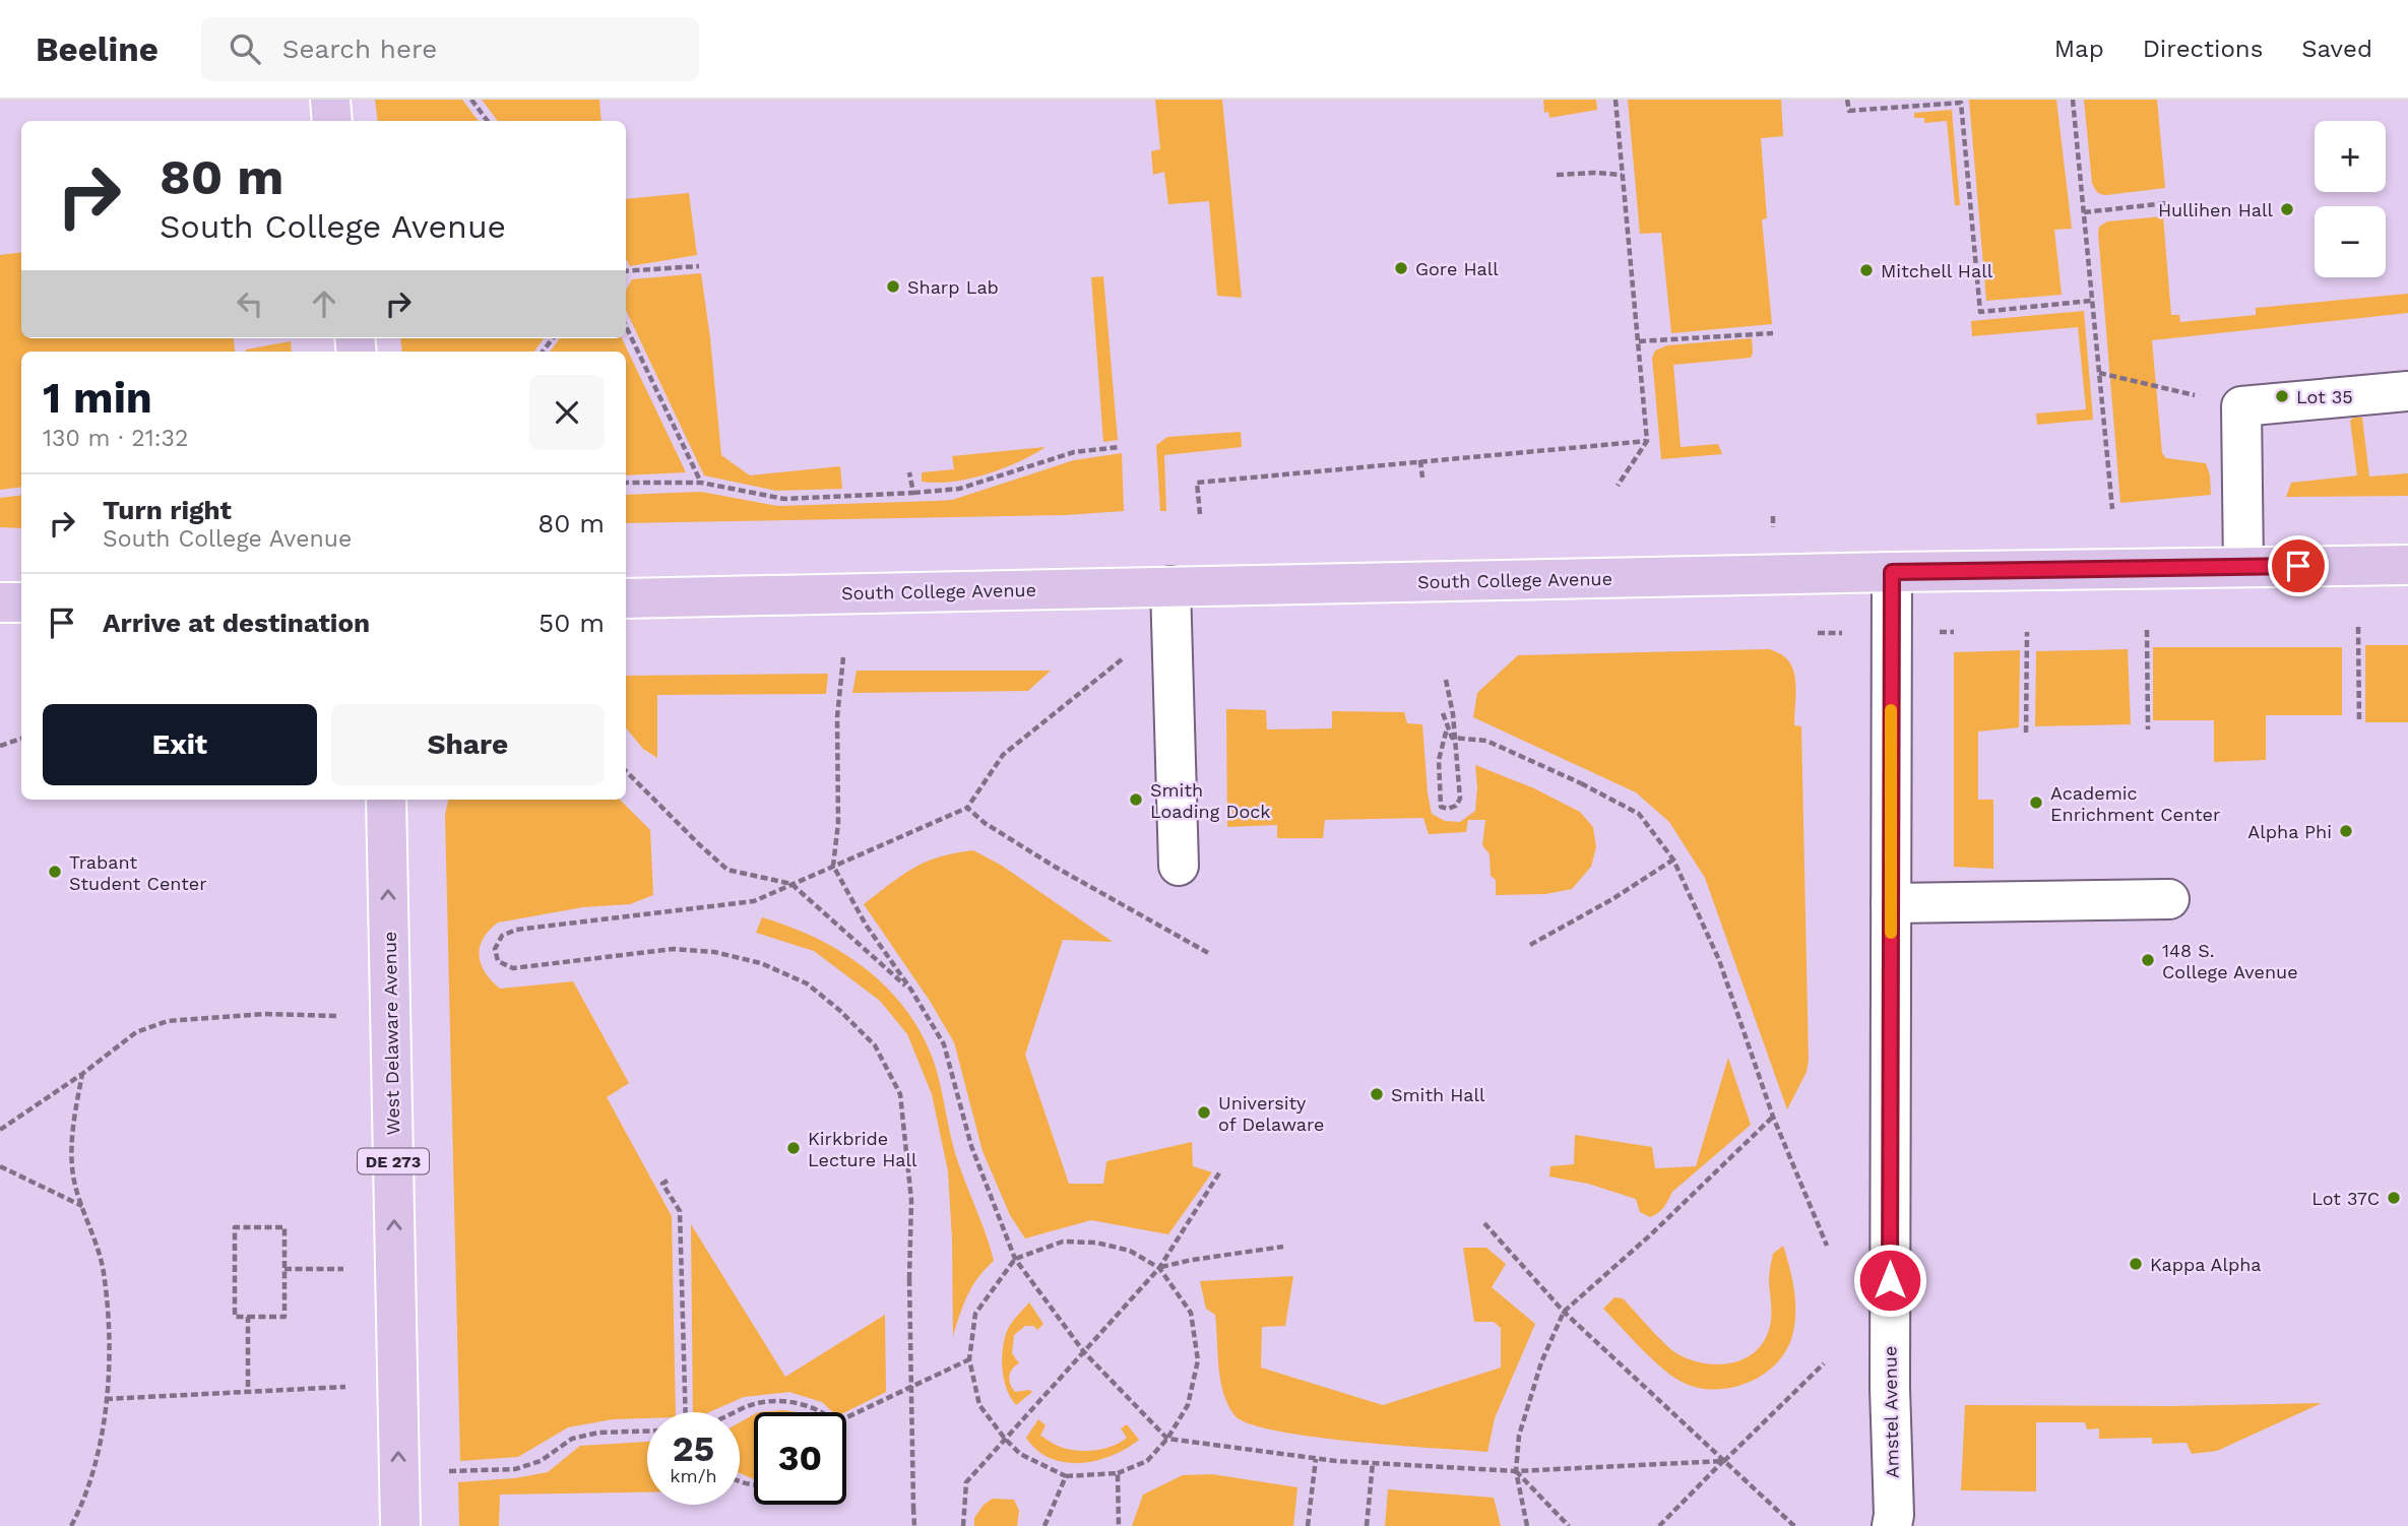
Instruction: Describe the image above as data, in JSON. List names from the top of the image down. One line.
{"streets":{"main road":["South College Avenue","West Delaware Avenue","DE 273"],"street":["Amstel Avenue"]},"crossings":[["South College Avenue","Amstel Avenue"]],"one_way":["West Delaware Avenue"],"places":["Hullihen Hall","Gore Hall","Mitchell Hall","Sharp Lab","Lot 35","Smith Loading Dock","Academic Enrichment Center","Alpha Phi","Trabant Student Center","148 S. College Avenue","Smith Hall","University of Delaware","Kirkbride Lecture Hall","Lot 37C","Kappa Alpha"],"page":{"header":"Beeline","search":"Search here","nav":["Map","Directions","Saved"],"map_buttons":["+","−"],"turn":["80 m","South College Avenue"],"heading":["1 min","130 m · 21:32"],"list":[{"name":"Turn right","note":"South College Avenue","value":"80 m"},{"name":"Arrive at destination","value":"50 m"}],"buttons":["Exit","Share"],"speed":"25 km/h","limit":"30"}}
